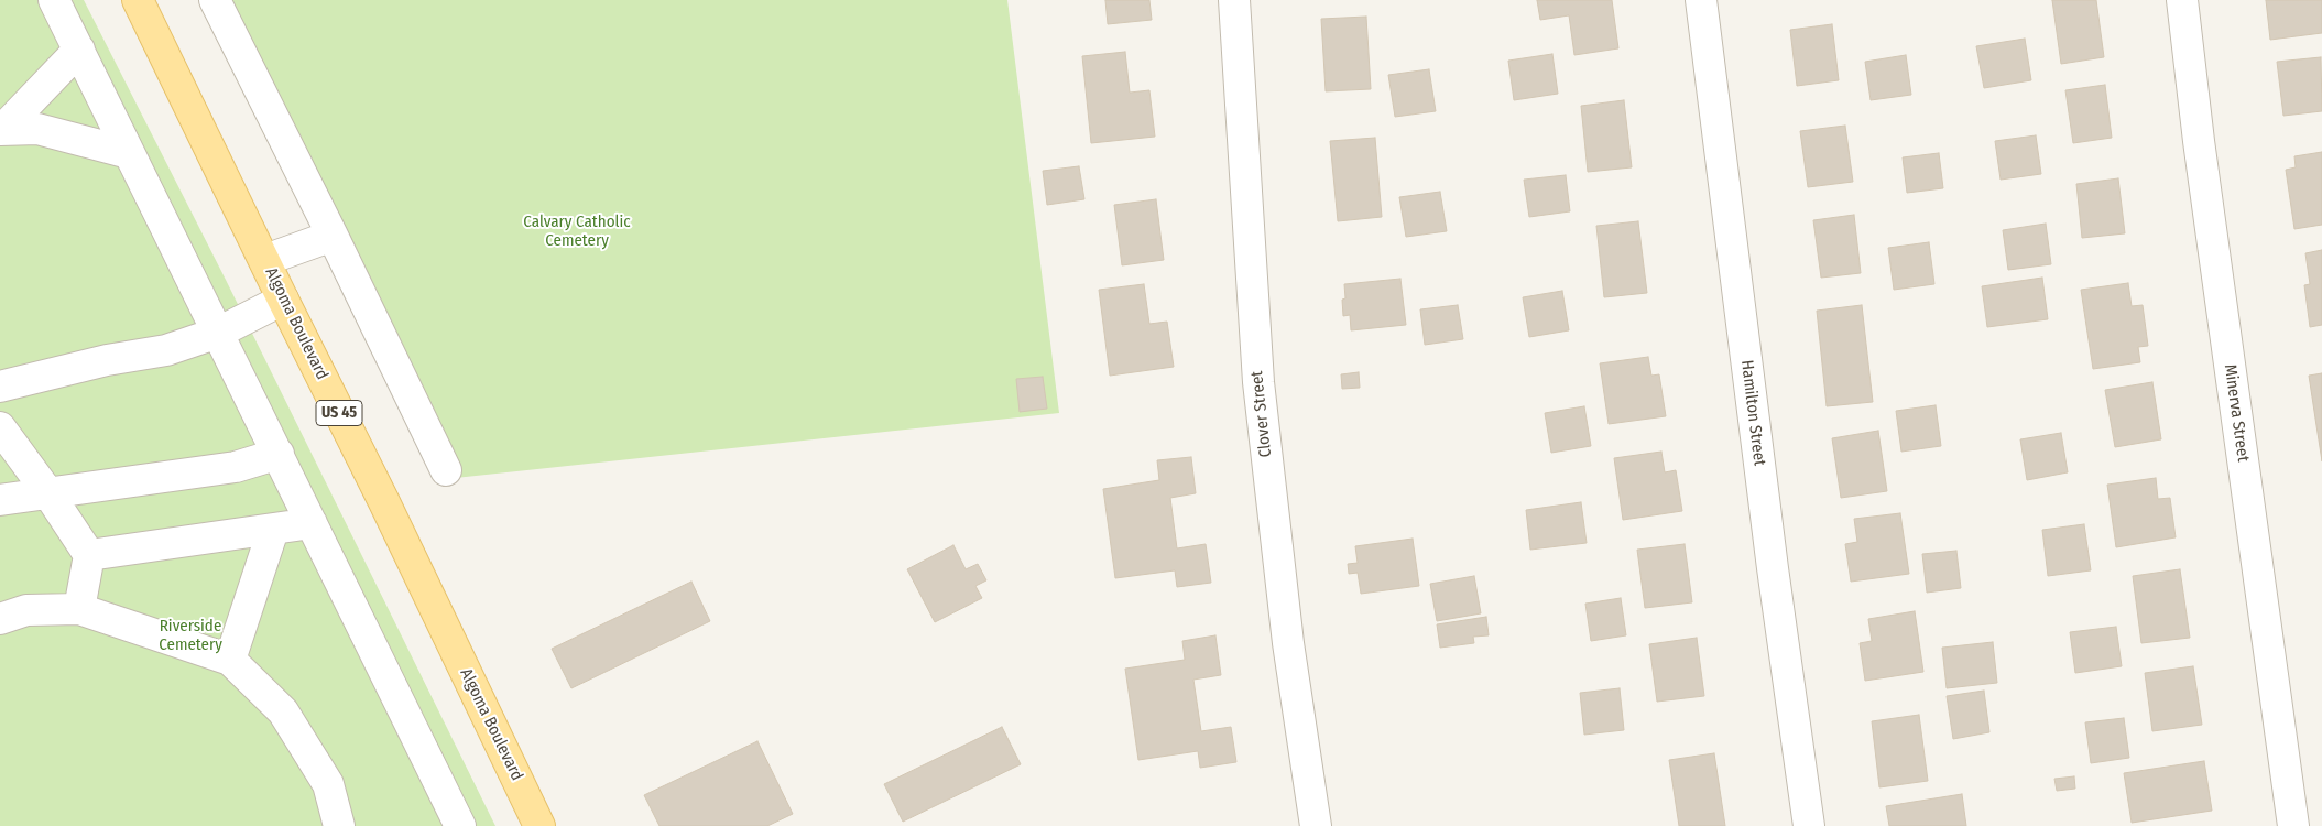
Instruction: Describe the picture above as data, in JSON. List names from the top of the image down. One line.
{"streets":{"main road":["Algoma Boulevard","US 45"],"street":["Hamilton Street","Minerva Street","Clover Street"]},"parks":["Calvary Catholic Cemetery","Riverside Cemetery"]}
